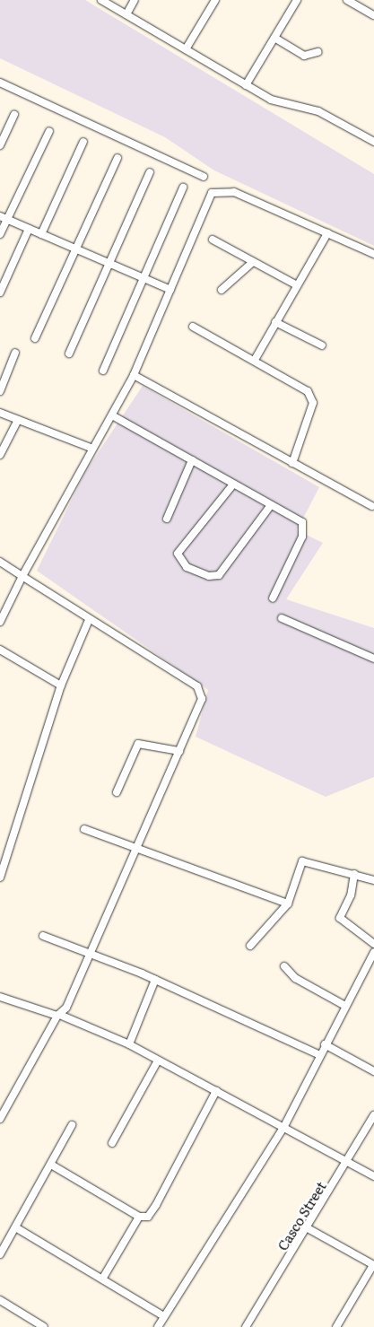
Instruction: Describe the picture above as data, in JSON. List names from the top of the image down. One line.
{"streets":{"street":["Casco Street"]}}
